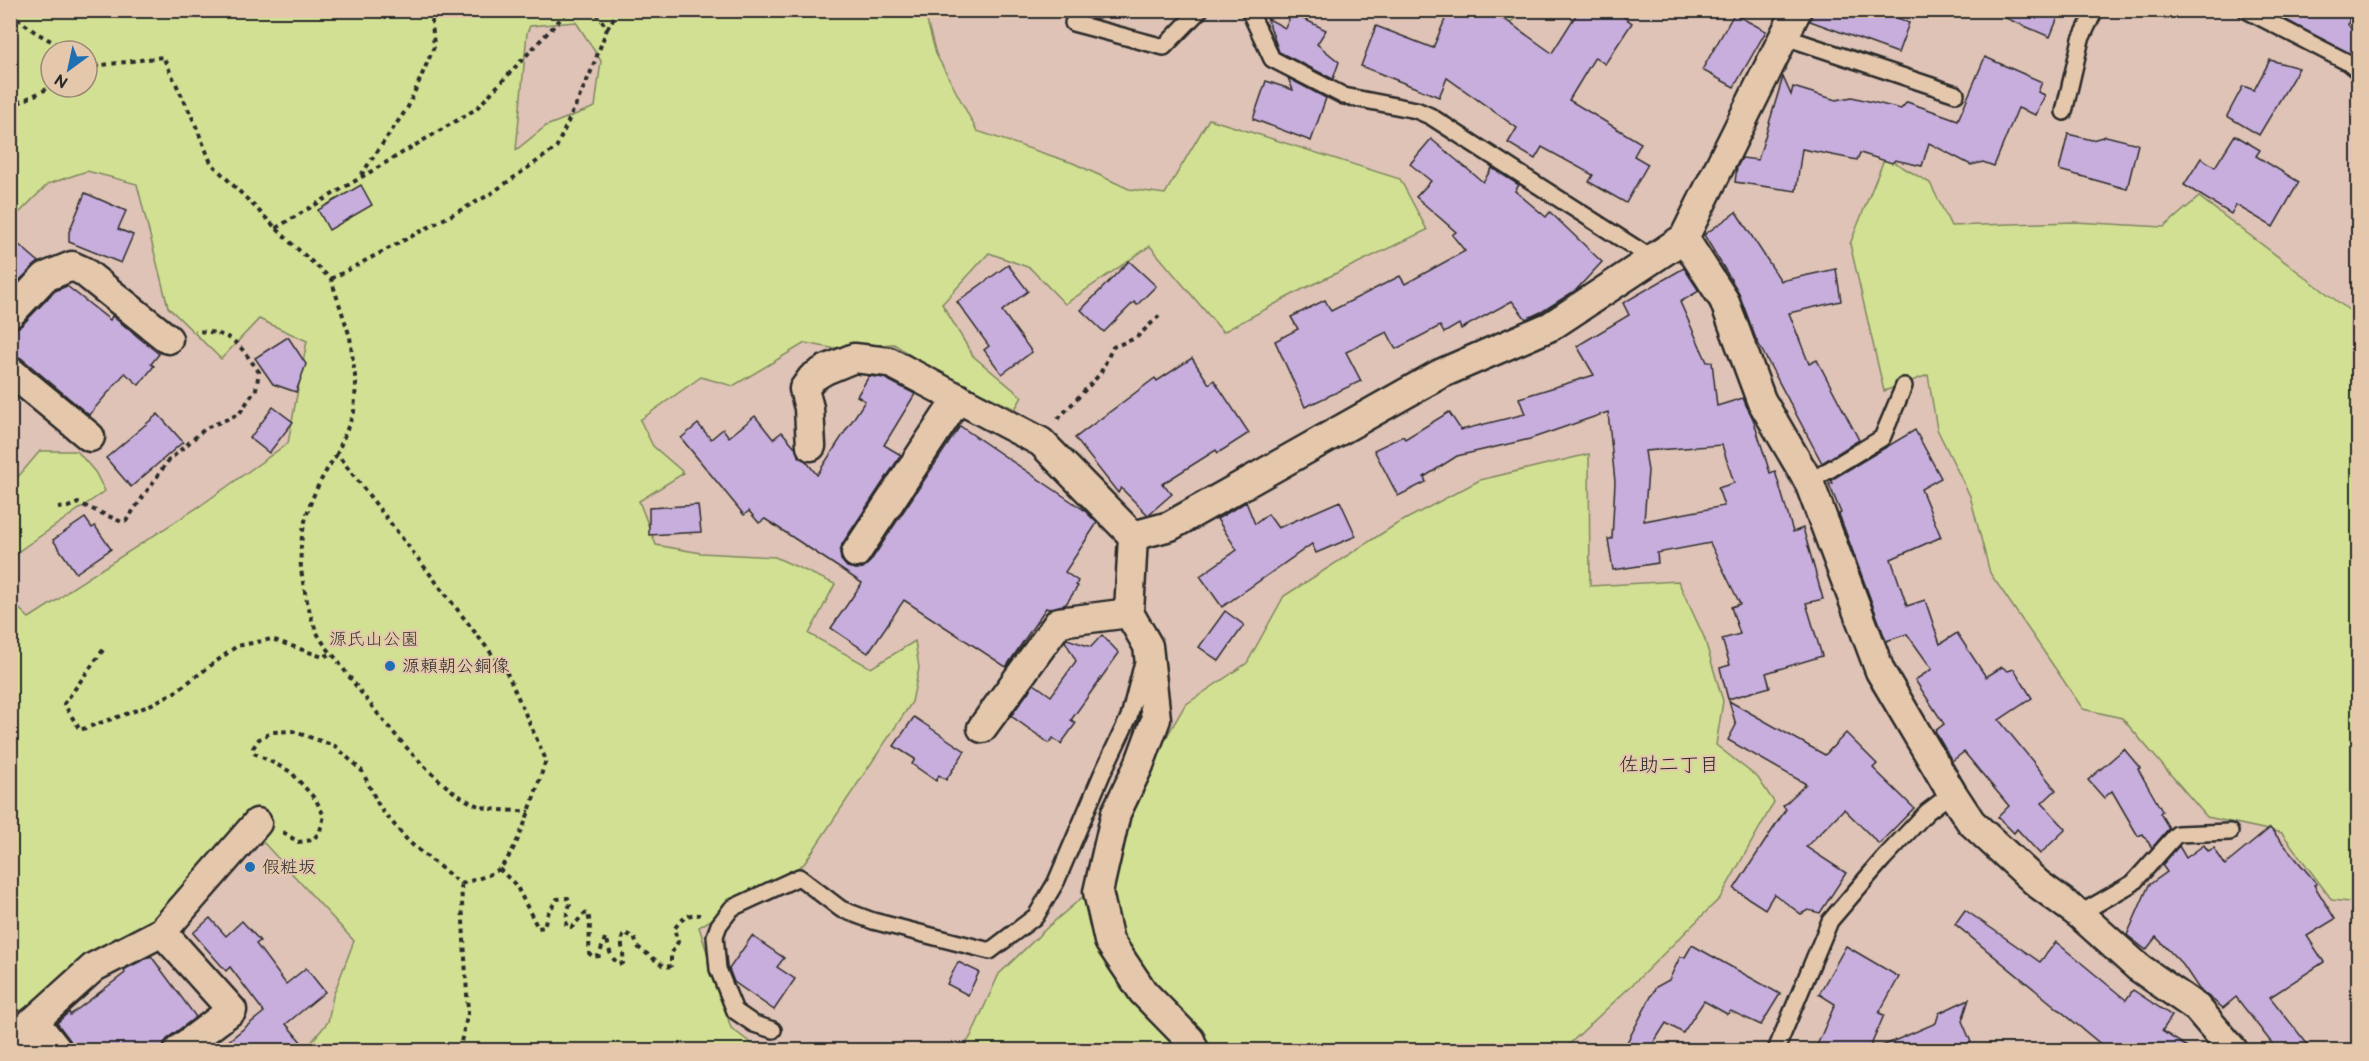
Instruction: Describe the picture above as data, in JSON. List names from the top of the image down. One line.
{"districts":["佐助二丁目"],"parks":["源氏山公園"],"places":["源頼朝公銅像","假粧坂"],"north":"bottom left"}
